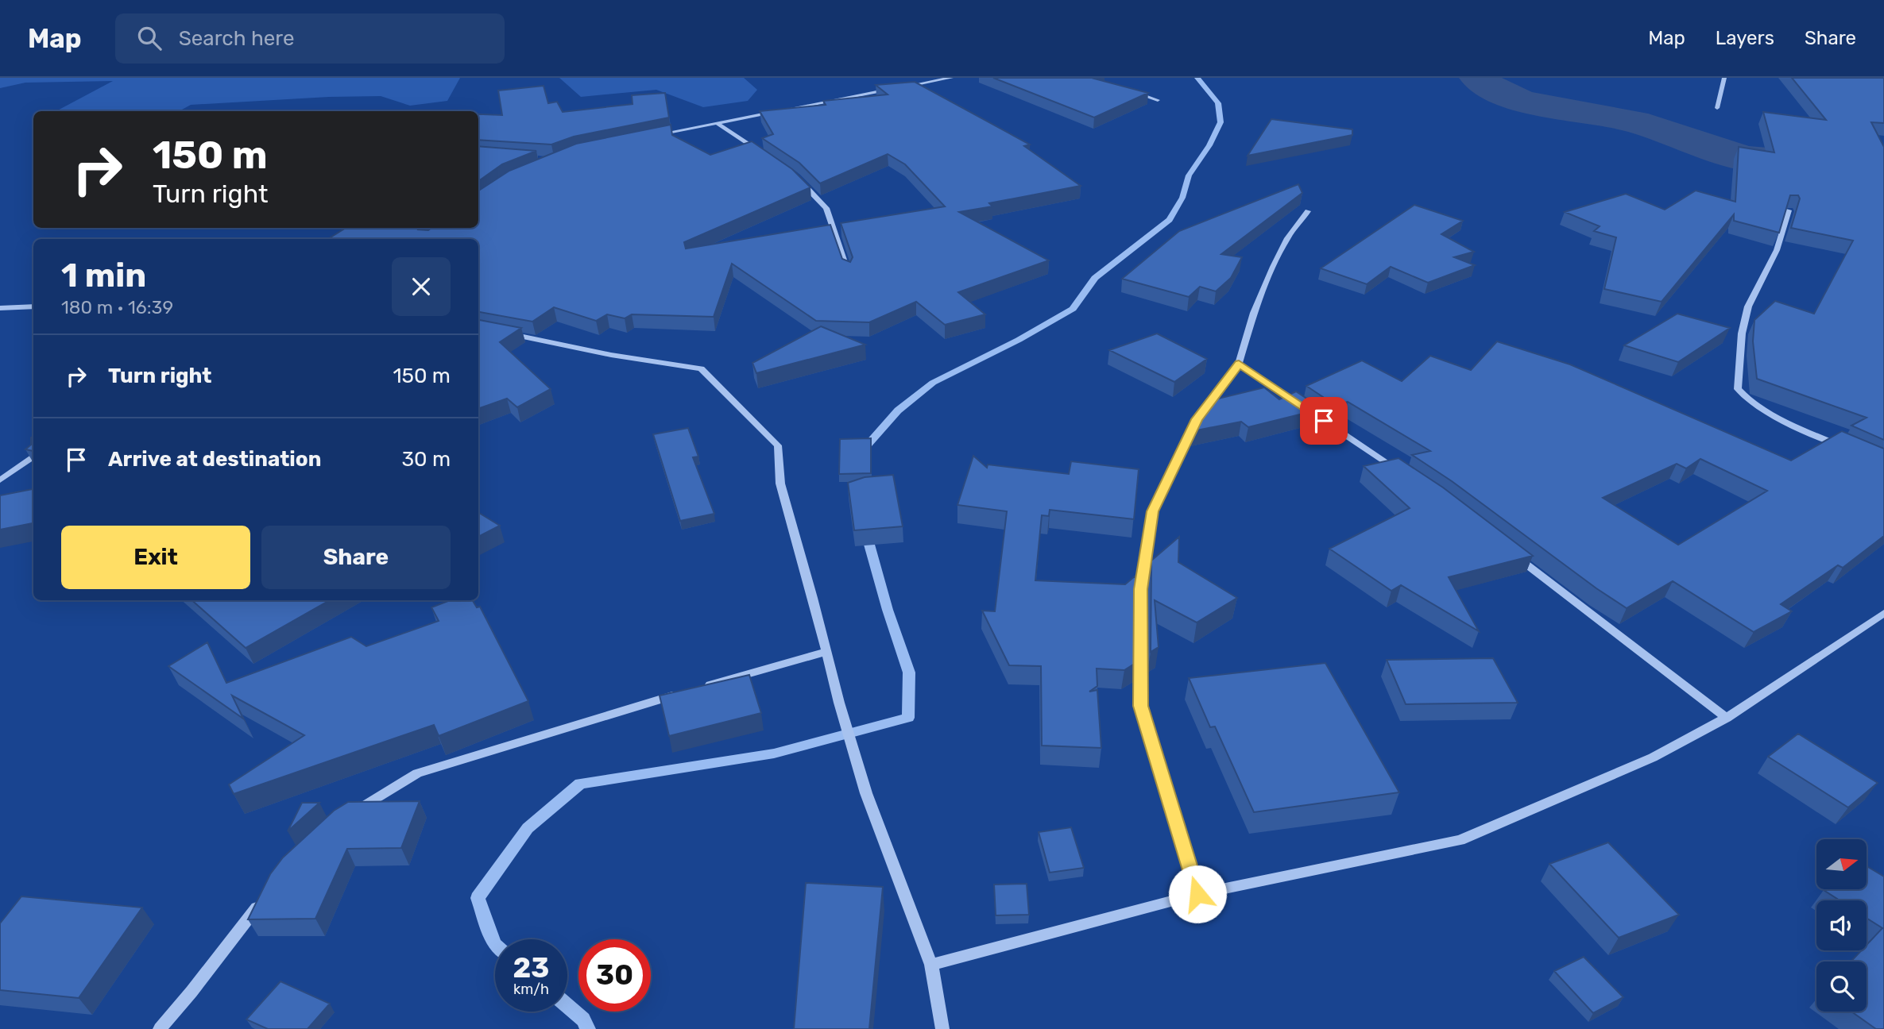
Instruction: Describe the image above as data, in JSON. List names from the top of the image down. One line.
{"north":"right","page":{"header":"Map","search":"Search here","nav":["Map","Layers","Share"],"turn":["150 m","Turn right"],"heading":["1 min","180 m · 16:39"],"list":[{"name":"Turn right","value":"150 m"},{"name":"Arrive at destination","value":"30 m"}],"buttons":["Exit","Share"],"speed":"23 km/h","limit":"30"}}
